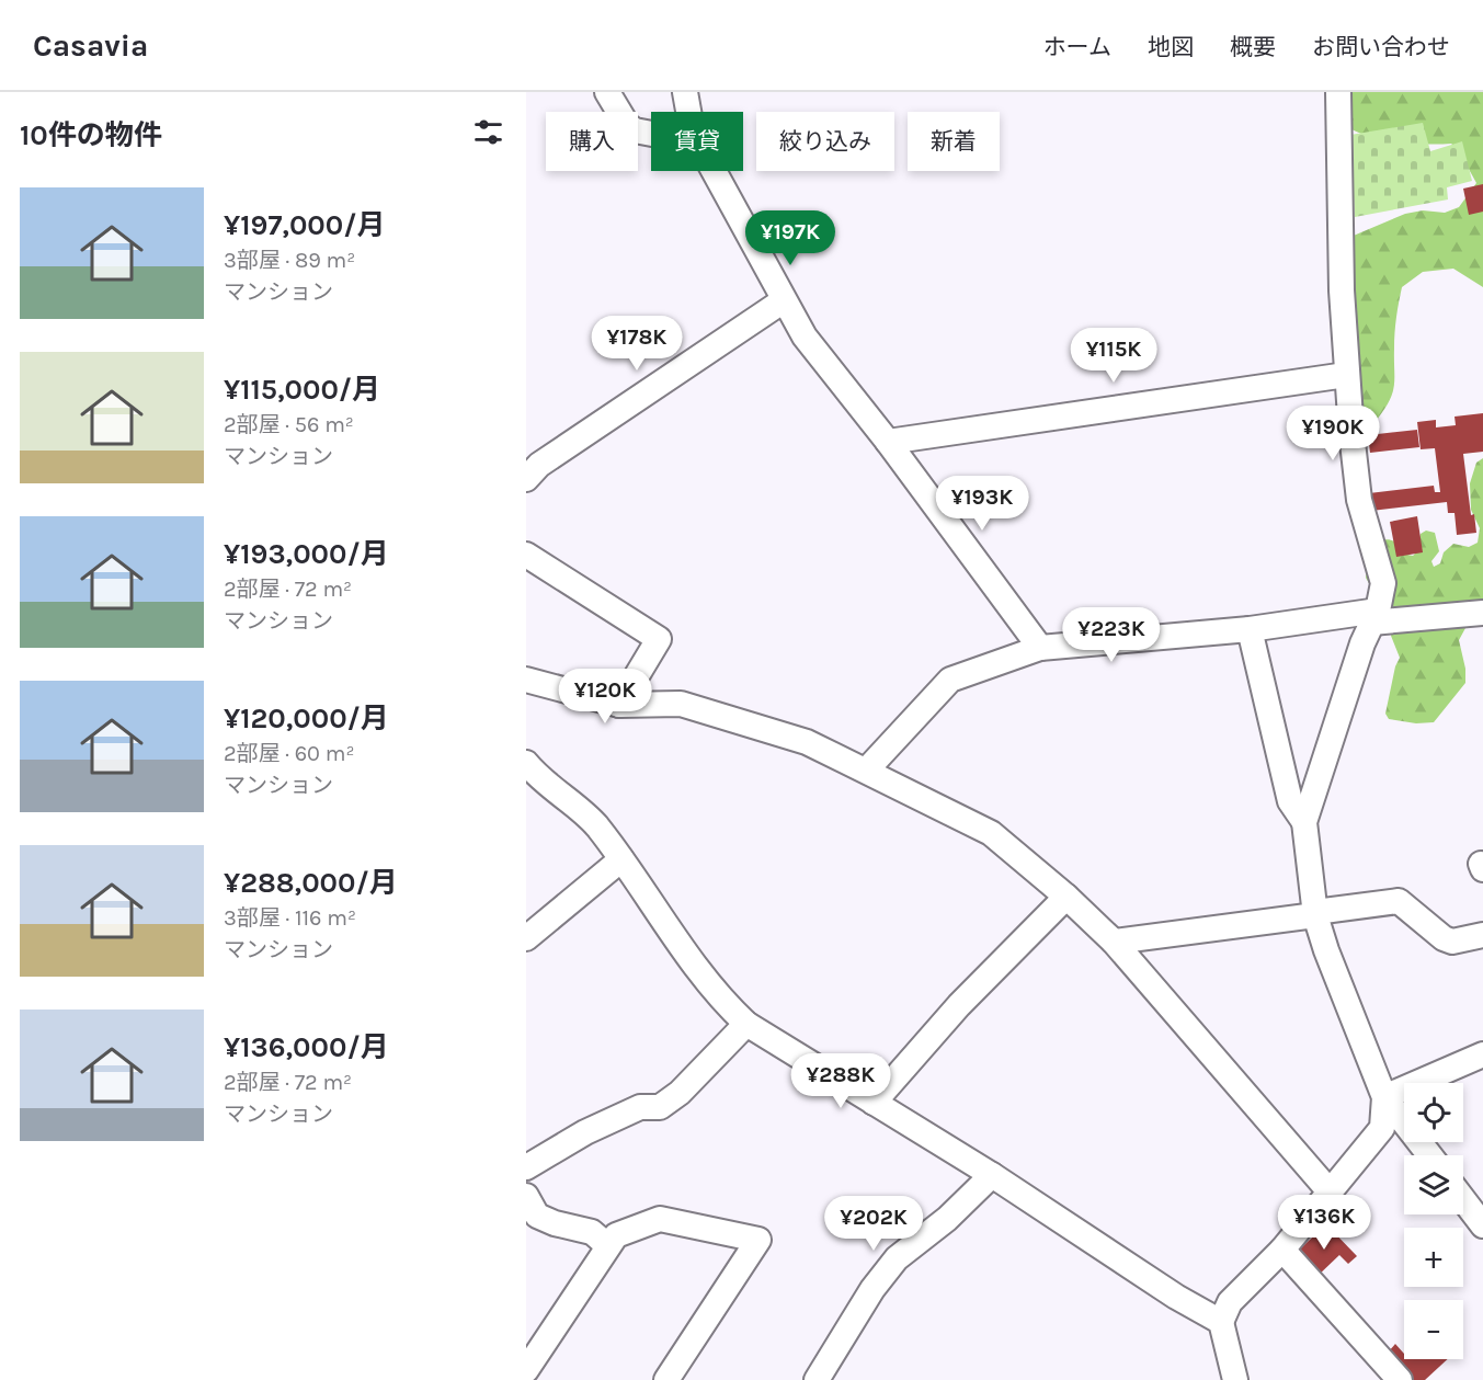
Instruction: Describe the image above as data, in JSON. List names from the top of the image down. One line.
{"page":{"header":"Casavia","nav":["ホーム","地図","概要","お問い合わせ"],"heading":"10件の物件","chip":["購入","賃貸","絞り込み","新着"],"list":[{"name":"¥197,000/月","note":"3部屋 · 89 m² · マンション"},{"name":"¥115,000/月","note":"2部屋 · 56 m² · マンション"},{"name":"¥193,000/月","note":"2部屋 · 72 m² · マンション"},{"name":"¥120,000/月","note":"2部屋 · 60 m² · マンション"},{"name":"¥288,000/月","note":"3部屋 · 116 m² · マンション"},{"name":"¥136,000/月","note":"2部屋 · 72 m² · マンション"}],"price":["¥197K","¥178K","¥115K","¥190K","¥193K","¥223K","¥120K","¥288K","¥136K","¥202K"],"map_buttons":["+","−"]}}
